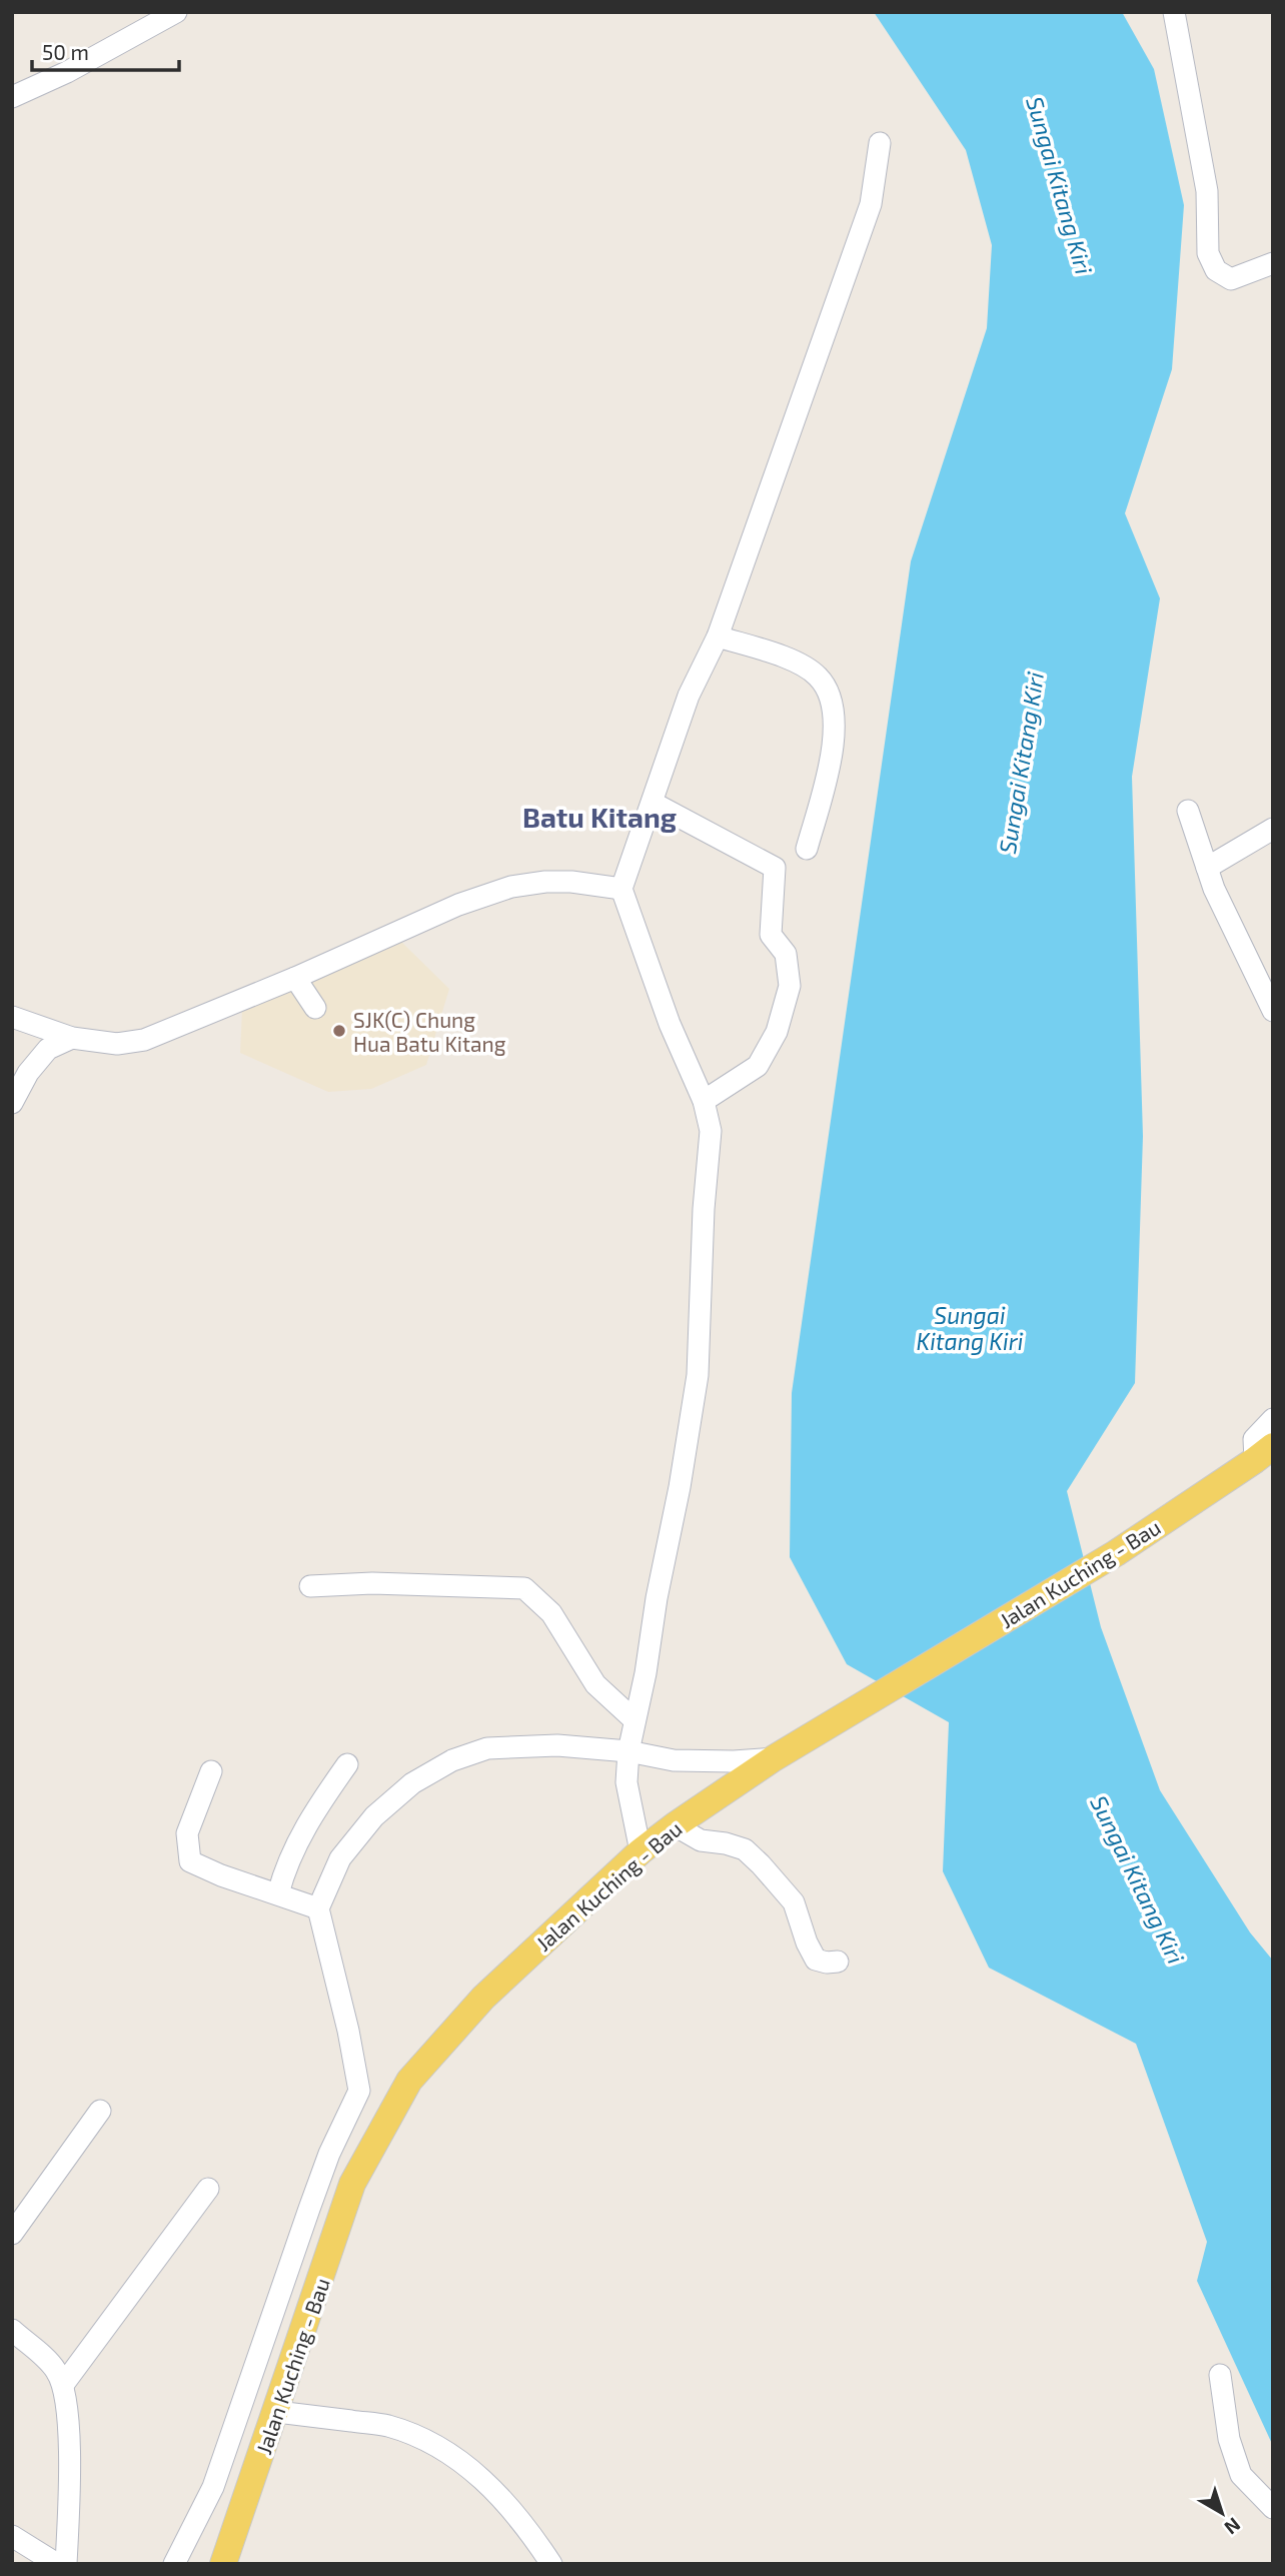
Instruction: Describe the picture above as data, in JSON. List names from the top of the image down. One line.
{"streets":{"main road":["Jalan Kuching - Bau"]},"districts":["Batu Kitang"],"water":["Sungai Kitang Kiri"],"places":["SJK(C) Chung Hua Batu Kitang"],"scale_bar":"50 m","north":"bottom right"}
